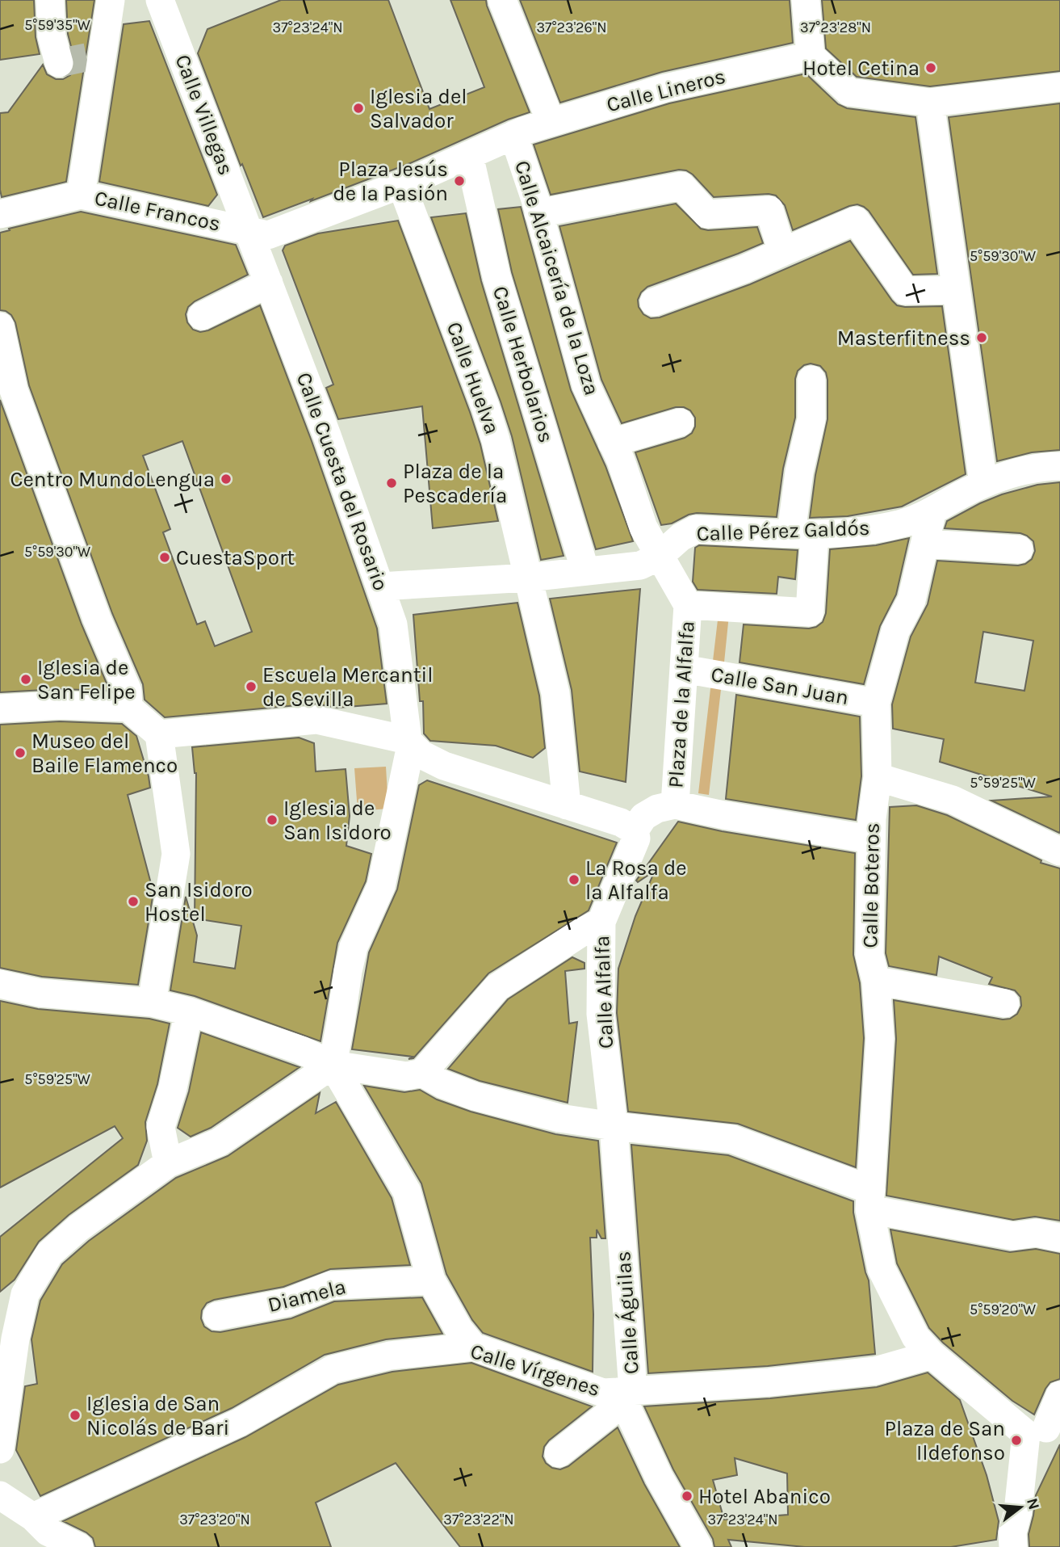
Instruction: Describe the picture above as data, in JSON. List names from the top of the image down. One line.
{"streets":{"street":["Calle Lineros","Calle Villegas","Calle Francos","Calle Alcaicería de la Loza","Calle Herbolarios","Calle Huelva","Calle Cuesta del Rosario","Calle Pérez Galdós","Calle San Juan","Plaza de la Alfalfa","Calle Boteros","Calle Alfalfa","Diamela","Calle Águilas","Calle Vírgenes"]},"crossings":[["Calle Lineros","Calle Francos"],["Calle Lineros","Calle Alcaicería de la Loza"],["Calle Lineros","Calle Herbolarios"],["Calle Lineros","Calle Huelva"],["Calle Villegas","Calle Francos"],["Calle Villegas","Calle Cuesta del Rosario"],["Calle Francos","Calle Huelva"],["Calle Francos","Calle Cuesta del Rosario"],["Calle Alcaicería de la Loza","Calle Pérez Galdós"],["Calle Alcaicería de la Loza","Plaza de la Alfalfa"],["Calle Pérez Galdós","Calle Boteros"],["Calle San Juan","Plaza de la Alfalfa"],["Calle San Juan","Calle Boteros"],["Calle Boteros","Calle Vírgenes"],["Calle Alfalfa","Calle Águilas"],["Calle Águilas","Calle Vírgenes"]],"places":["Hotel Cetina","Iglesia del Salvador","Plaza Jesús de la Pasión","Masterfitness","Centro MundoLengua","Plaza de la Pescadería","CuestaSport","Iglesia de San Felipe","Escuela Mercantil de Sevilla","Museo del Baile Flamenco","Iglesia de San Isidoro","La Rosa de la Alfalfa","San Isidoro Hostel","Iglesia de San Nicolás de Bari","Plaza de San Ildefonso","Hotel Abanico"],"north":"right","coordinates":["5°59'35\"W","37°23'24\"N","37°23'26\"N","37°23'28\"N","5°59'30\"W","5°59'25\"W","5°59'20\"W","37°23'20\"N","37°23'22\"N"]}
